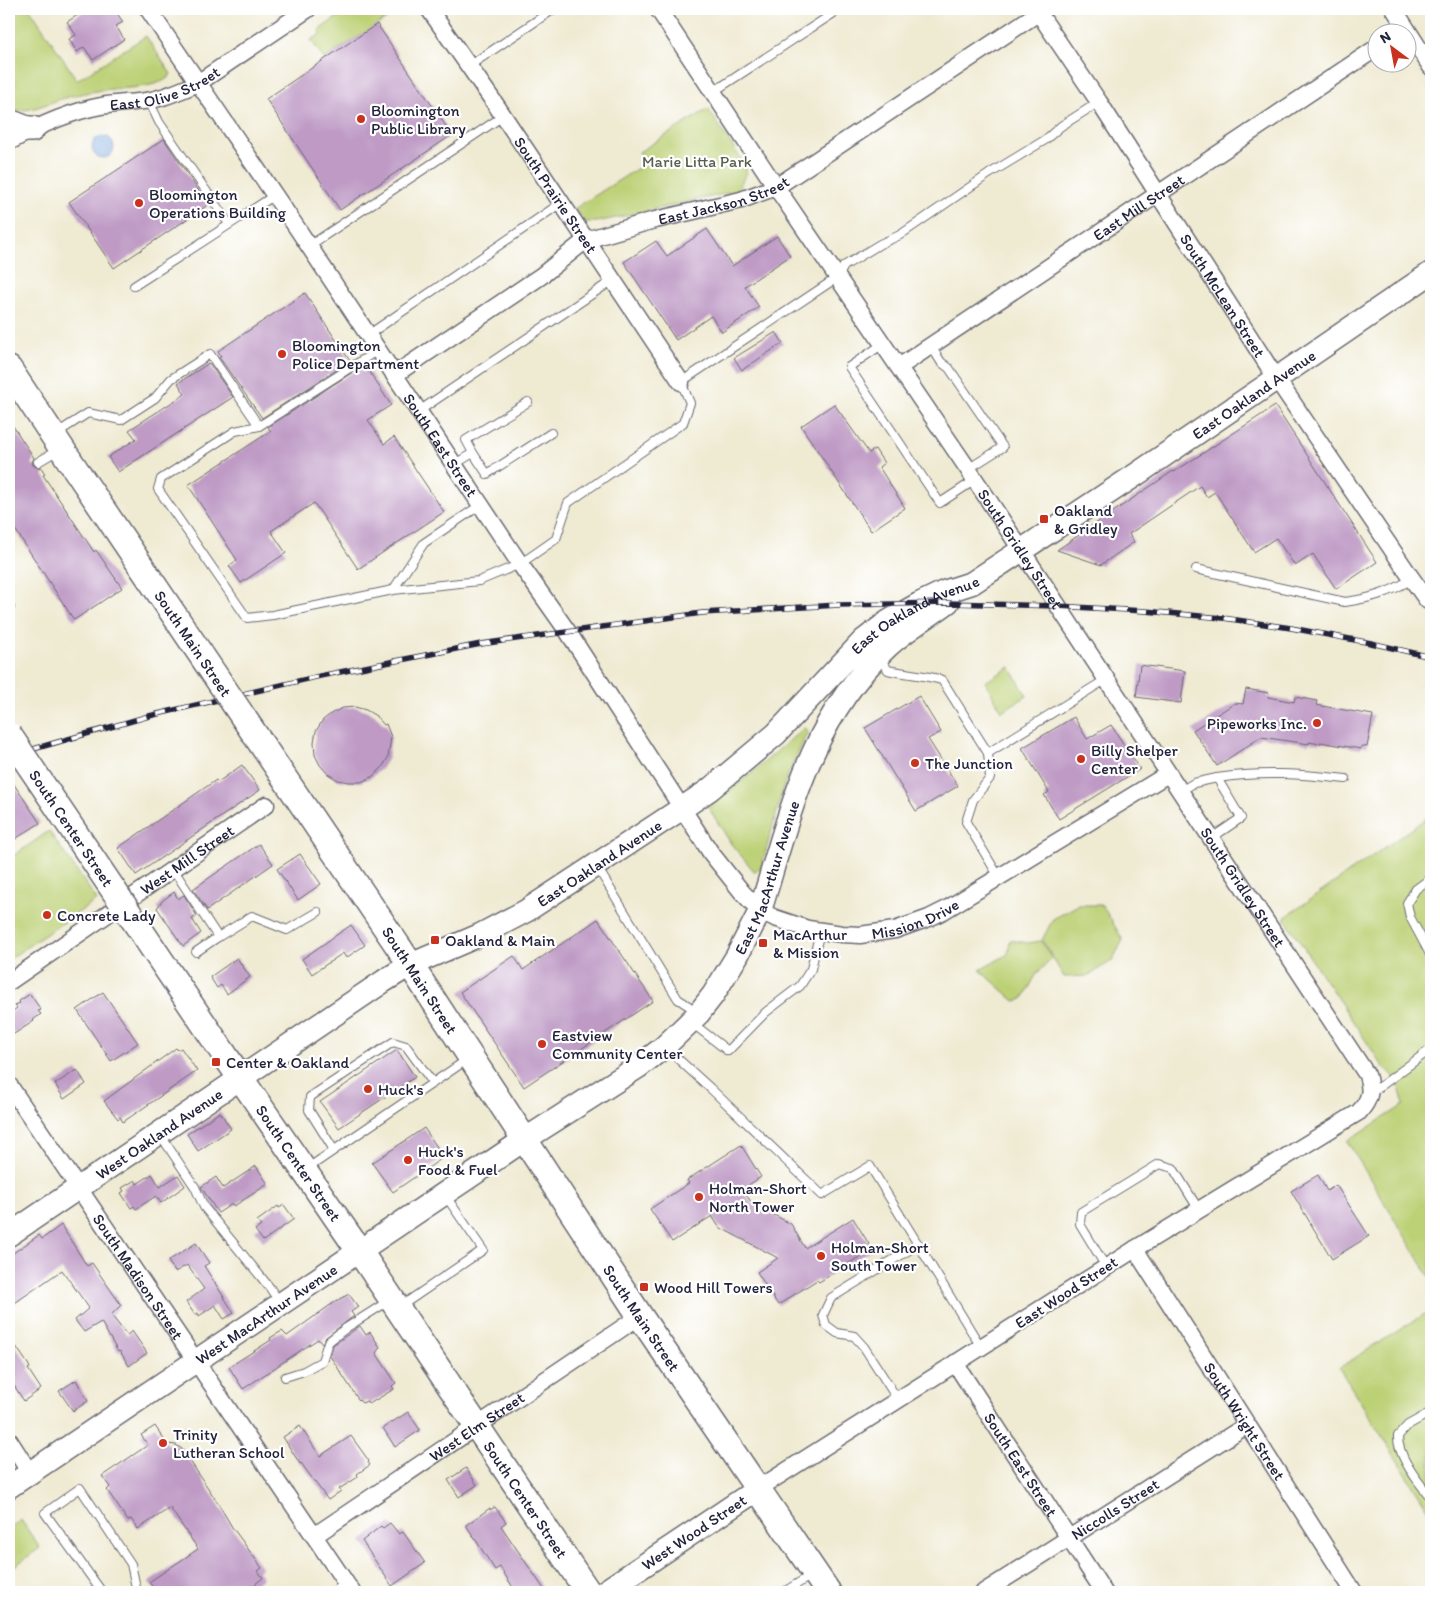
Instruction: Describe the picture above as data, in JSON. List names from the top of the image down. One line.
{"streets":{"main road":["East Oakland Avenue","South Main Street","South Center Street","East MacArthur Avenue","West Oakland Avenue","West MacArthur Avenue","West Wood Street"],"street":["East Olive Street","South Prairie Street","East Jackson Street","East Mill Street","South McLean Street","South East Street","South Gridley Street","West Mill Street","Mission Drive","South Madison Street","East Wood Street","South Wright Street","West Elm Street","Niccolls Street"]},"crossings":[["East Olive Street","South East Street"],["South Prairie Street","East Jackson Street"],["East Jackson Street","South McLean Street"],["East Jackson Street","South East Street"],["East Jackson Street","South Gridley Street"],["East Mill Street","South McLean Street"],["East Mill Street","South Gridley Street"],["South McLean Street","East Oakland Avenue"],["East Oakland Avenue","South East Street"],["East Oakland Avenue","South Gridley Street"],["East Oakland Avenue","South Main Street"],["East Oakland Avenue","East MacArthur Avenue"],["East Oakland Avenue","Mission Drive"],["East Oakland Avenue","West Oakland Avenue"],["South East Street","Mission Drive"],["South East Street","East Wood Street"],["South East Street","Niccolls Street"],["South Gridley Street","Mission Drive"],["South Gridley Street","East Wood Street"],["South Main Street","East MacArthur Avenue"],["South Main Street","West Oakland Avenue"],["South Main Street","East Wood Street"],["South Main Street","West MacArthur Avenue"],["South Main Street","West Elm Street"],["South Main Street","West Wood Street"],["South Center Street","West Oakland Avenue"],["South Center Street","West MacArthur Avenue"],["South Center Street","West Elm Street"],["East MacArthur Avenue","Mission Drive"],["East MacArthur Avenue","West MacArthur Avenue"],["West Oakland Avenue","South Madison Street"],["South Madison Street","West MacArthur Avenue"],["South Madison Street","West Elm Street"],["East Wood Street","South Wright Street"],["East Wood Street","West Wood Street"],["South Wright Street","Niccolls Street"]],"parks":["Marie Litta Park"],"places":{"other":["Bloomington Public Library","Bloomington Operations Building","Bloomington Police Department","Pipeworks Inc.","Billy Shelper Center","The Junction","Concrete Lady","Eastview Community Center","Huck's","Huck's Food & Fuel","Holman-Short North Tower","Holman-Short South Tower","Trinity Lutheran School"],"transit":["Oakland & Gridley","Oakland & Main","MacArthur & Mission","Center & Oakland","Wood Hill Towers"]},"north":"top left"}
